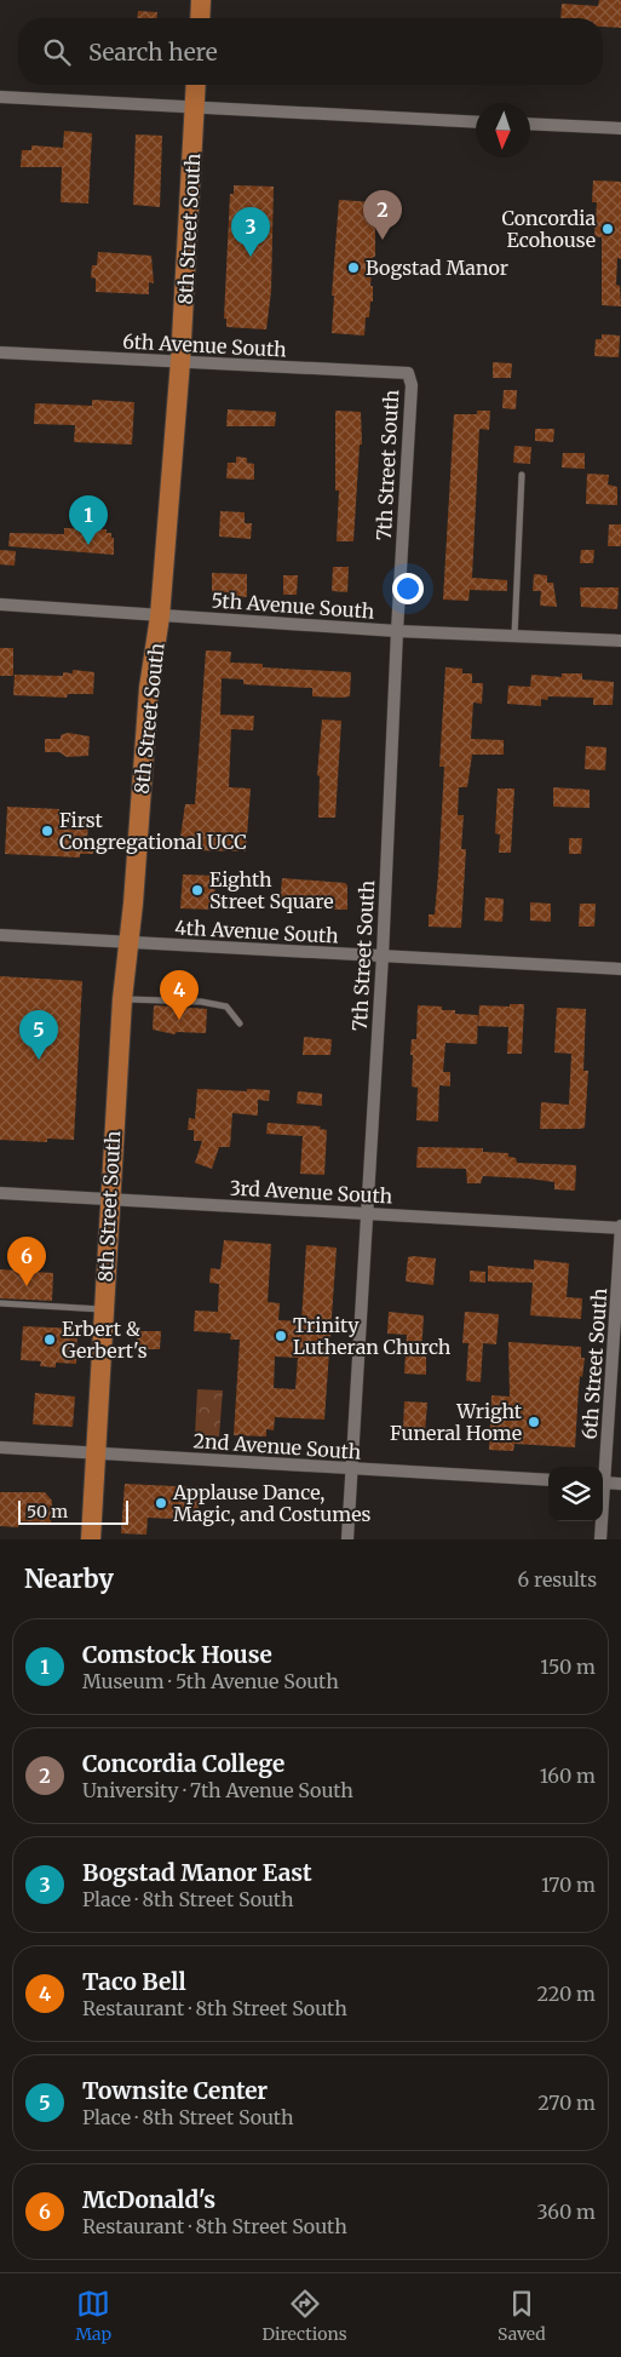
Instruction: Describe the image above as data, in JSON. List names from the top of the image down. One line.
{"streets":{"main road":["8th Street South"],"street":["6th Avenue South","7th Street South","5th Avenue South","4th Avenue South","3rd Avenue South","6th Street South","2nd Avenue South"]},"crossings":[["8th Street South","6th Avenue South"],["8th Street South","5th Avenue South"],["8th Street South","4th Avenue South"],["8th Street South","3rd Avenue South"],["8th Street South","2nd Avenue South"],["6th Avenue South","7th Street South"],["7th Street South","5th Avenue South"],["7th Street South","4th Avenue South"],["7th Street South","3rd Avenue South"],["7th Street South","2nd Avenue South"],["3rd Avenue South","6th Street South"]],"places":["Concordia Ecohouse","Bogstad Manor","First Congregational UCC","Eighth Street Square","Trinity Lutheran Church","Erbert & Gerbert's","Wright Funeral Home","Applause Dance, Magic, and Costumes"],"scale_bar":"50 m","north":"bottom","page":{"search":"Search here","pins":["2","3","1","4","5","6"],"scale":"50 m","heading":["Nearby","6 results"],"list":[{"mark":"1","name":"Comstock House","note":"Museum · 5th Avenue South","value":"150 m"},{"mark":"2","name":"Concordia College","note":"University · 7th Avenue South","value":"160 m"},{"mark":"3","name":"Bogstad Manor East","note":"Place · 8th Street South","value":"170 m"},{"mark":"4","name":"Taco Bell","note":"Restaurant · 8th Street South","value":"220 m"},{"mark":"5","name":"Townsite Center","note":"Place · 8th Street South","value":"270 m"},{"mark":"6","name":"McDonald's","note":"Restaurant · 8th Street South","value":"360 m"}],"nav":["Map","Directions","Saved"]}}
